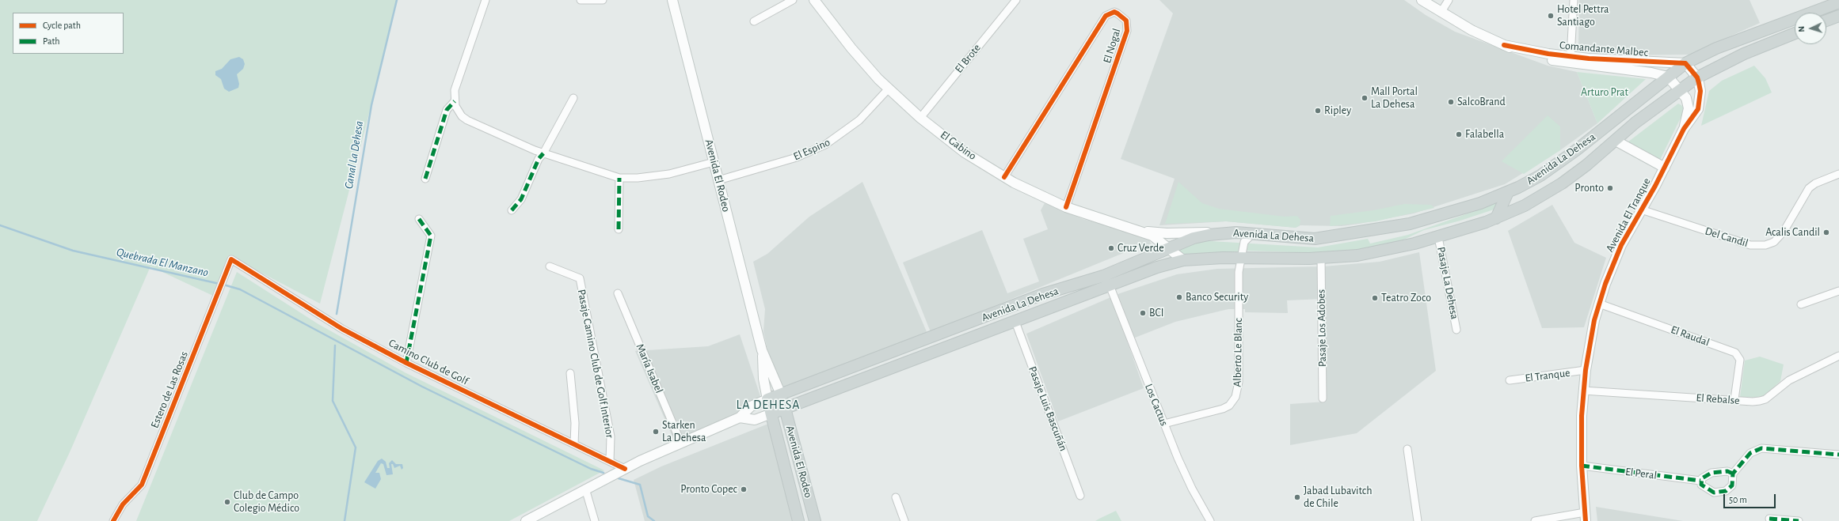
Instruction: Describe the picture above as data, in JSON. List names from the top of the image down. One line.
{"streets":{"main road":["Comandante Malbec","El Gabino","Avenida La Dehesa","Avenida El Rodeo","Avenida El Tranque"],"street":["El Nogal","El Brote","El Espino","Del Candil","Pasaje La Dehesa","Pasaje Los Adobes","El Raudal","Alberto Le Blanc","Camino Club de Golf","Pasaje Camino Club de Golf Interior","María Isabel","El Tranque","Estero de Las Rosas","El Rebalse","Los Cactus","Pasaje Luis Bascuñán","El Peral"]},"crossings":[["El Nogal","El Gabino"],["Comandante Malbec","Avenida La Dehesa"],["El Brote","El Gabino"],["El Gabino","El Espino"],["El Gabino","Avenida La Dehesa"],["El Espino","Avenida El Rodeo"],["Avenida La Dehesa","Avenida El Rodeo"],["Avenida La Dehesa","Avenida El Tranque"],["Avenida La Dehesa","Pasaje La Dehesa"],["Avenida La Dehesa","Pasaje Los Adobes"],["Avenida La Dehesa","Alberto Le Blanc"],["Avenida La Dehesa","Camino Club de Golf"],["Avenida La Dehesa","María Isabel"],["Avenida La Dehesa","Los Cactus"],["Avenida La Dehesa","Pasaje Luis Bascuñán"],["Avenida El Tranque","Del Candil"],["Avenida El Tranque","El Raudal"],["Avenida El Tranque","El Tranque"],["Avenida El Tranque","El Rebalse"],["Avenida El Tranque","El Peral"],["El Raudal","El Rebalse"],["Alberto Le Blanc","Los Cactus"],["Camino Club de Golf","Pasaje Camino Club de Golf Interior"],["Camino Club de Golf","Estero de Las Rosas"]],"districts":["LA DEHESA"],"water":["Canal La Dehesa","Quebrada El Manzano"],"parks":["Arturo Prat"],"places":["Hotel Pettra Santiago","Mall Portal La Dehesa","SalcoBrand","Ripley","Falabella","Pronto","Acalis Candil","Cruz Verde","Banco Security","Teatro Zoco","BCI","Starken La Dehesa","Pronto Copec","Jabad Lubavitch de Chile","Club de Campo Colegio Médico"],"legend":["Cycle path","Path"],"scale_bar":"50 m","north":"left"}
